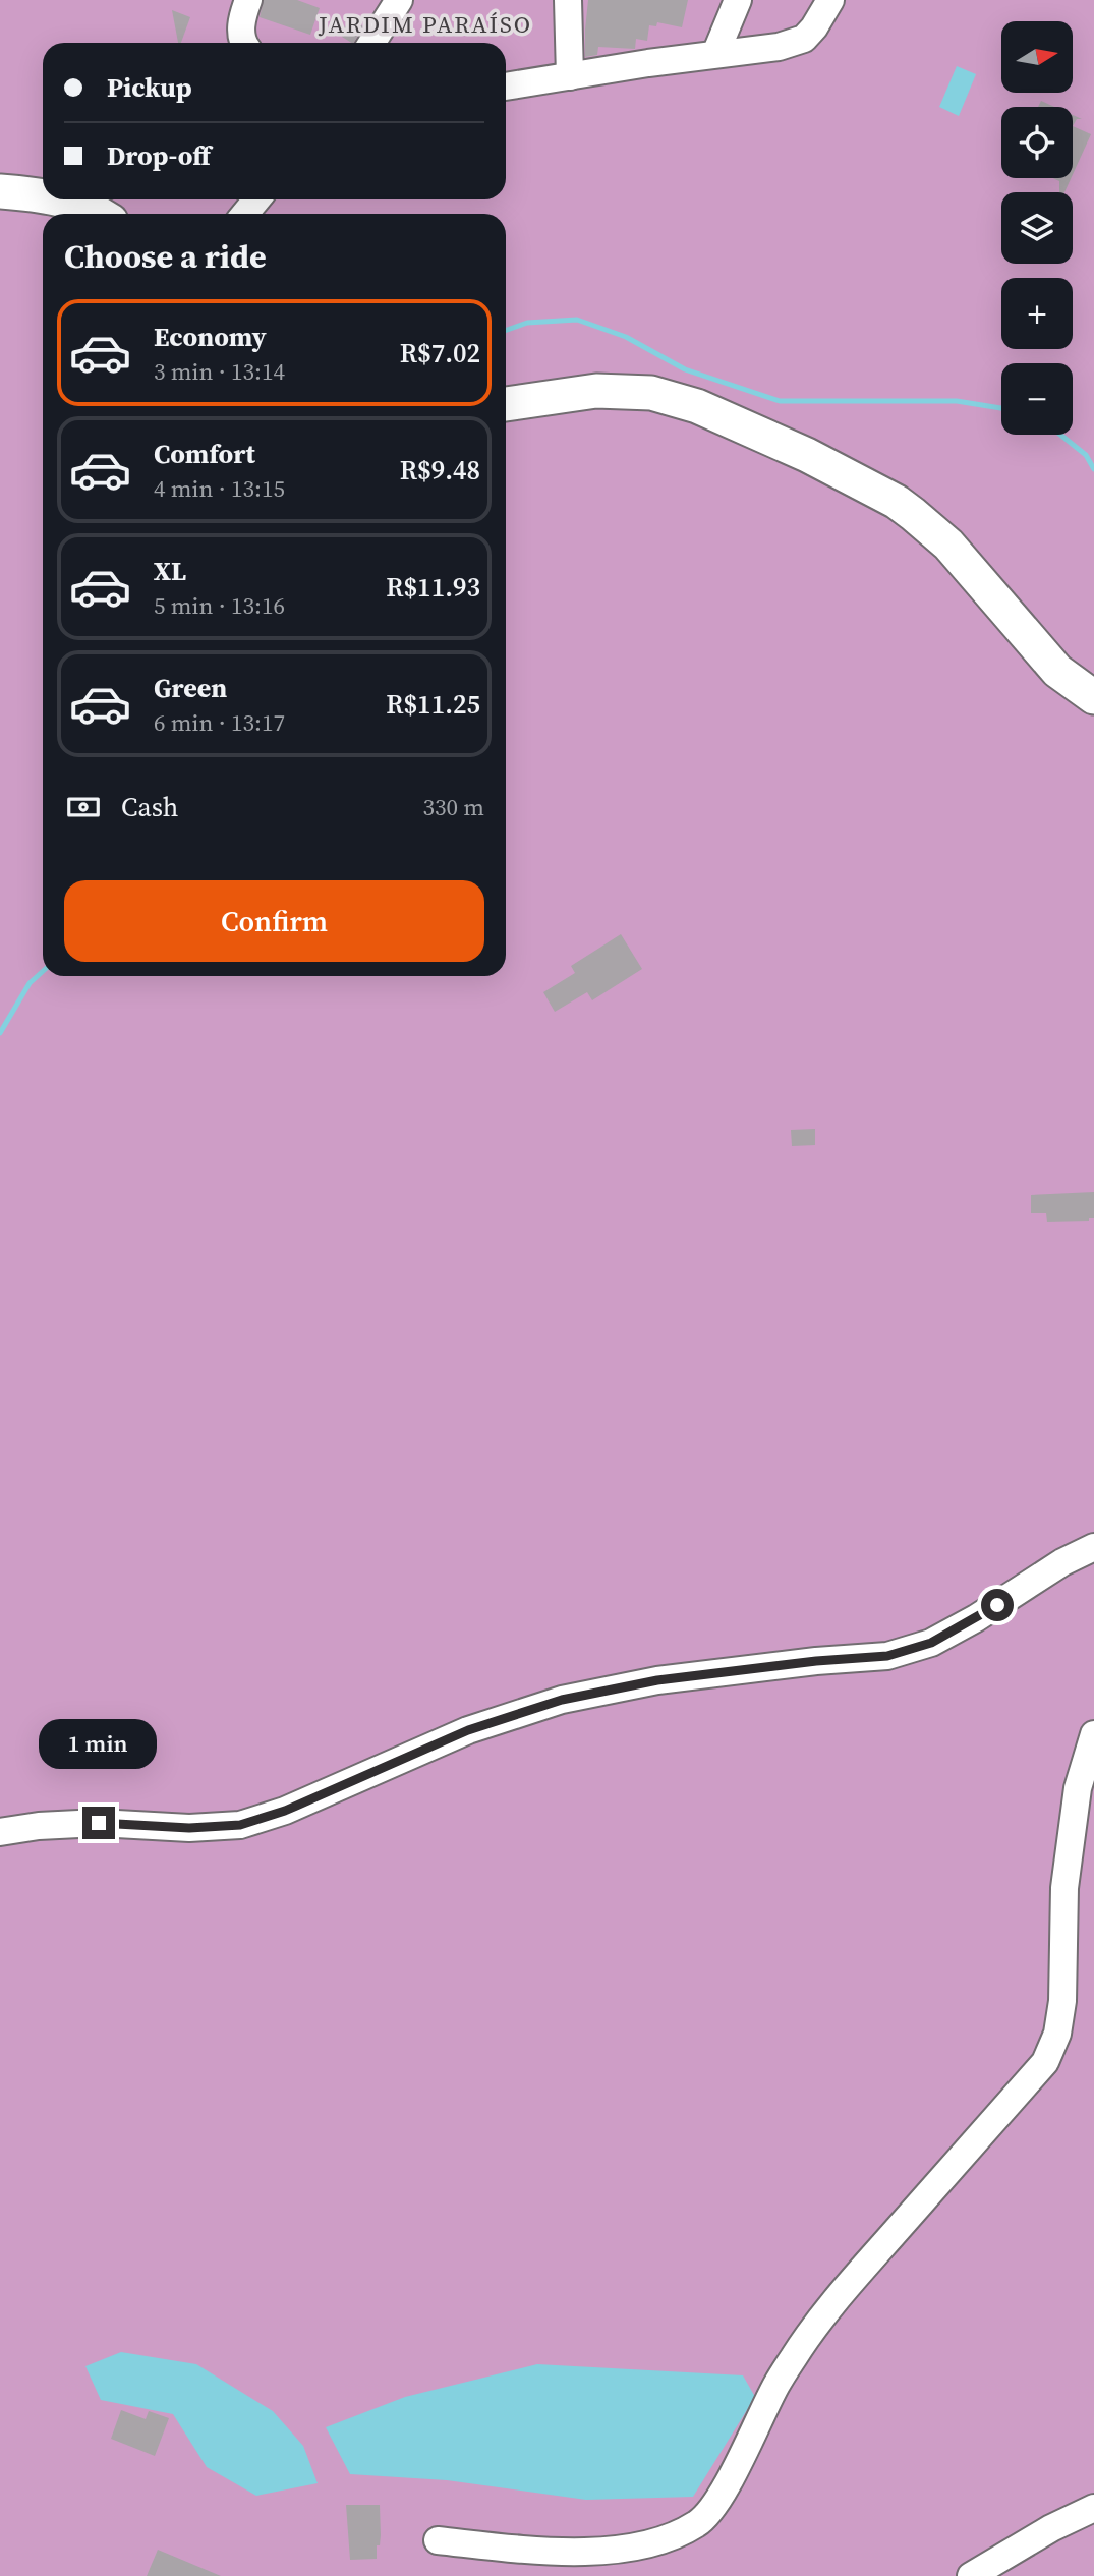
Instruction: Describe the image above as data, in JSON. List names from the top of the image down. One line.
{"districts":["JARDIM PARAÍSO"],"north":"right","page":{"map_buttons":["+","−"],"banner":["Pickup","Drop-off"],"heading":"Choose a ride","list":[{"name":"Economy","note":"3 min · 13:14","value":"R$7.02"},{"name":"Comfort","note":"4 min · 13:15","value":"R$9.48"},{"name":"XL","note":"5 min · 13:16","value":"R$11.93"},{"name":"Green","note":"6 min · 13:17","value":"R$11.25"}],"pay":["Cash","330 m"],"buttons":"Confirm","bubble":"1 min"}}
